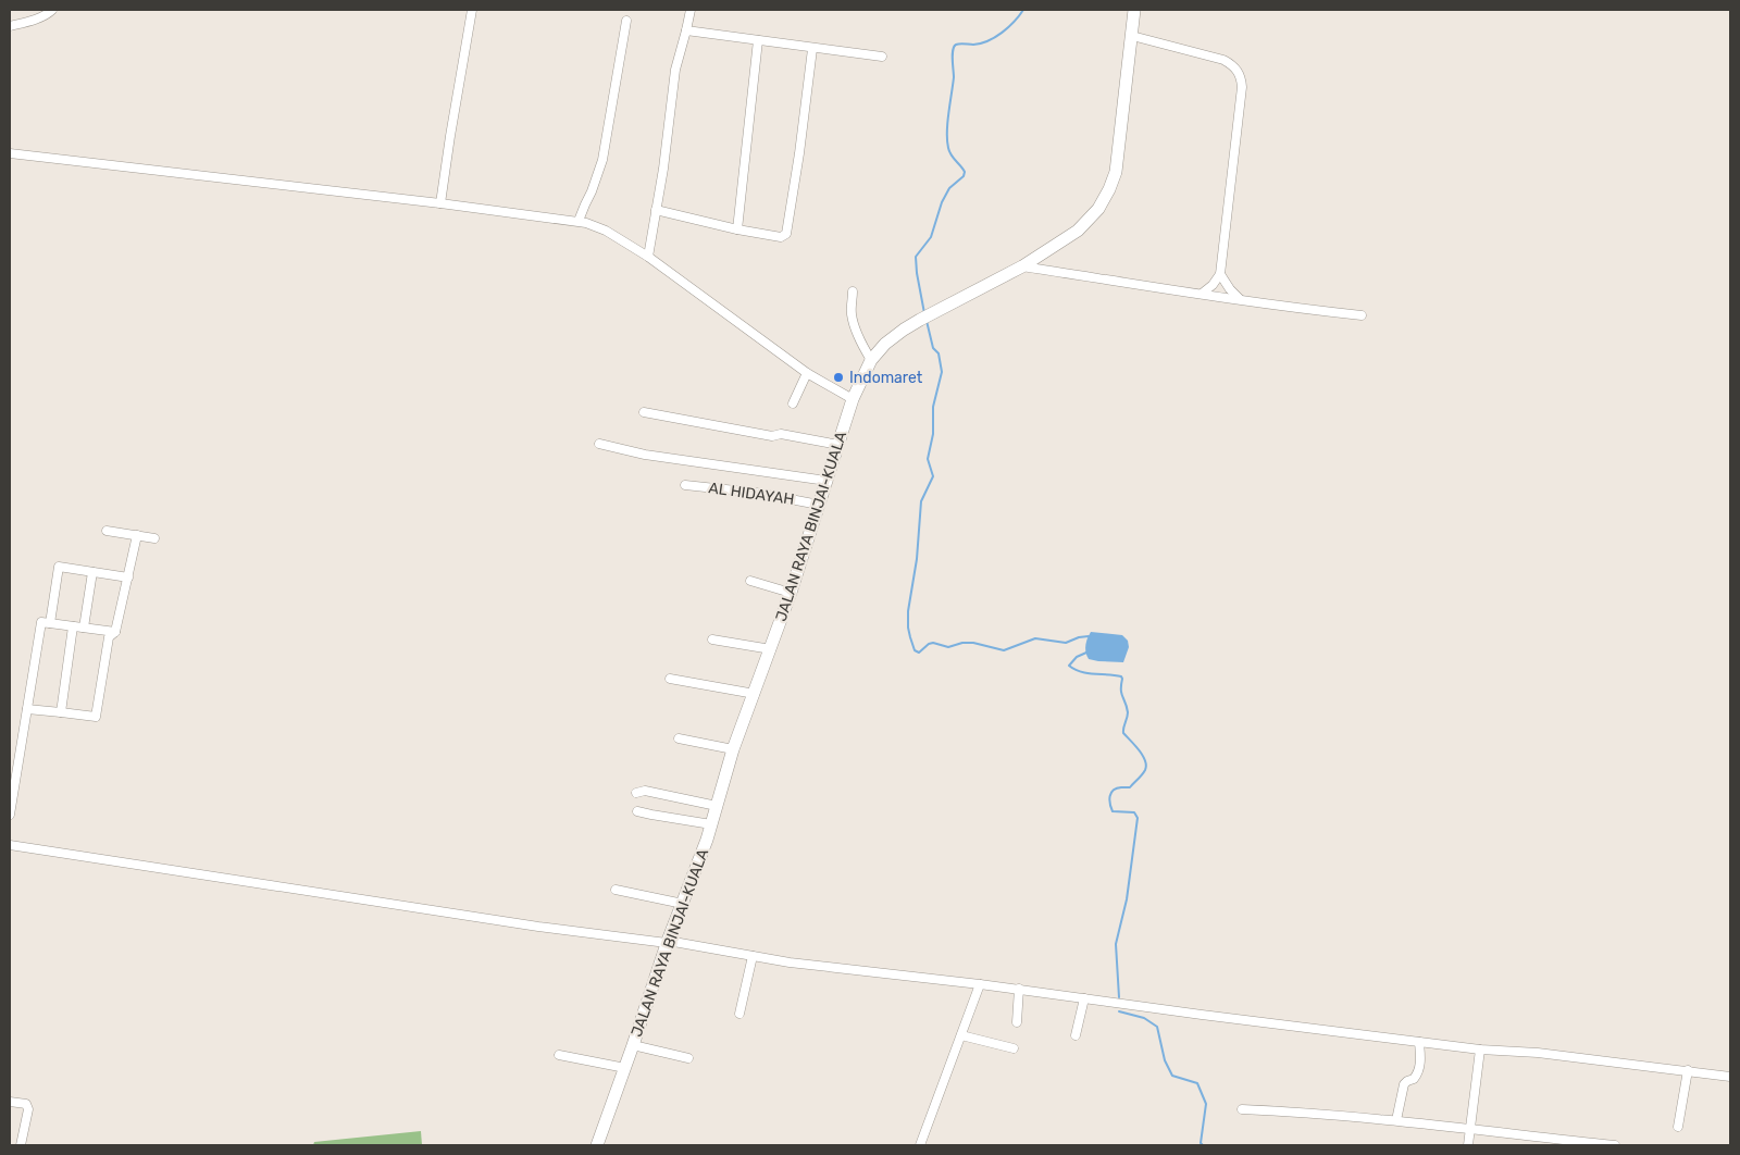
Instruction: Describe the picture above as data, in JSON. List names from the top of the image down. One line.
{"streets":{"main road":["JALAN RAYA BINJAI-KUALA"],"street":["AL HIDAYAH"]},"crossings":[["AL HIDAYAH","JALAN RAYA BINJAI-KUALA"]],"places":["Indomaret"]}
